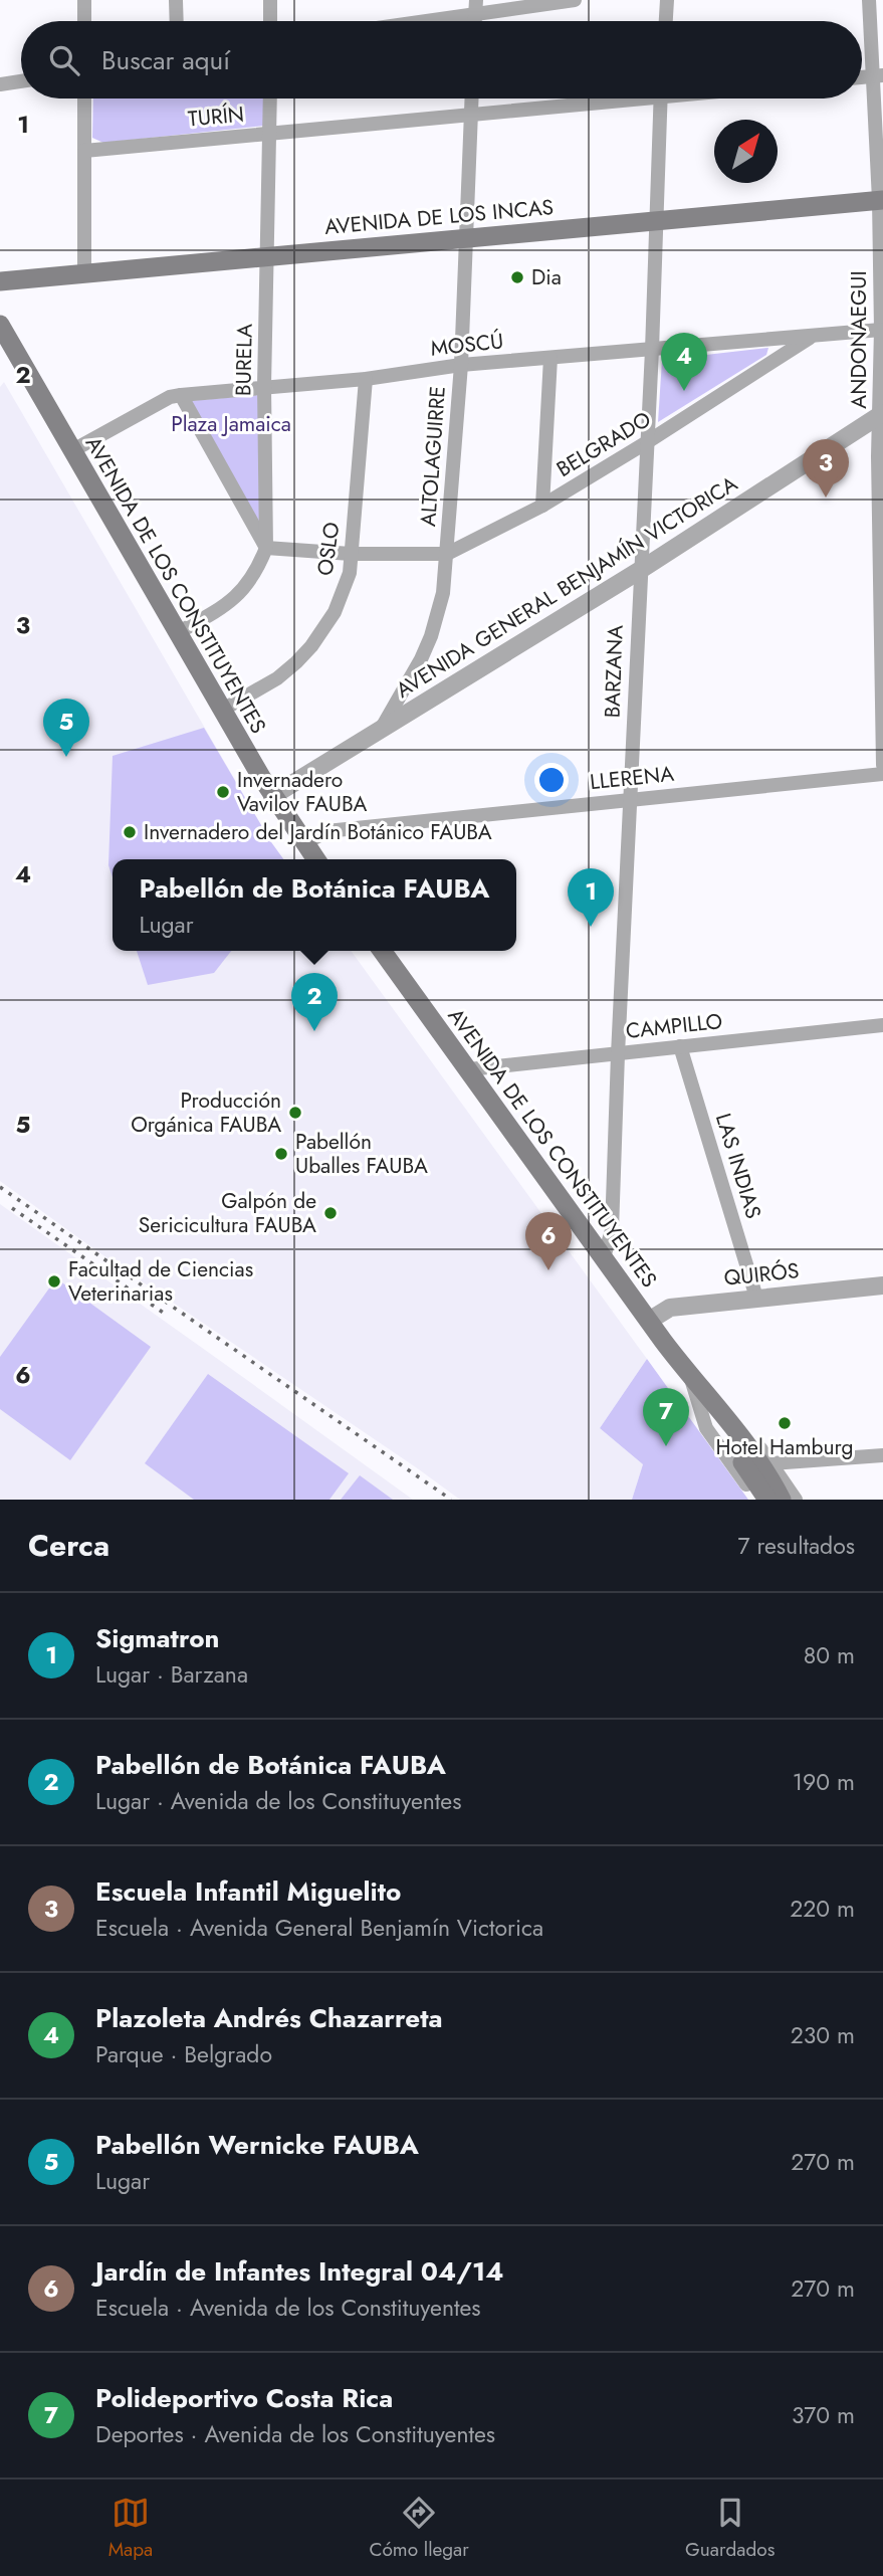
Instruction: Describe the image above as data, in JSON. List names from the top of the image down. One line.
{"streets":{"main road":["AVENIDA DE LOS INCAS","AVENIDA DE LOS CONSTITUYENTES"],"street":["TURÍN","ANDONAEGUI","MOSCÚ","BURELA","BELGRADO","ALTOLAGUIRRE","OSLO","AVENIDA GENERAL BENJAMÍN VICTORICA","BARZANA","LLERENA","CAMPILLO","LAS INDIAS","QUIRÓS"]},"crossings":[["TURÍN","BURELA"],["TURÍN","ALTOLAGUIRRE"],["AVENIDA DE LOS INCAS","ANDONAEGUI"],["AVENIDA DE LOS INCAS","BURELA"],["AVENIDA DE LOS INCAS","ALTOLAGUIRRE"],["AVENIDA DE LOS INCAS","BARZANA"],["ANDONAEGUI","MOSCÚ"],["ANDONAEGUI","AVENIDA GENERAL BENJAMÍN VICTORICA"],["MOSCÚ","BURELA"],["MOSCÚ","BELGRADO"],["MOSCÚ","ALTOLAGUIRRE"],["MOSCÚ","OSLO"],["MOSCÚ","AVENIDA DE LOS CONSTITUYENTES"],["MOSCÚ","BARZANA"],["BURELA","AVENIDA DE LOS CONSTITUYENTES"],["BELGRADO","ALTOLAGUIRRE"],["BELGRADO","BARZANA"],["ALTOLAGUIRRE","AVENIDA GENERAL BENJAMÍN VICTORICA"],["OSLO","AVENIDA DE LOS CONSTITUYENTES"],["AVENIDA DE LOS CONSTITUYENTES","AVENIDA GENERAL BENJAMÍN VICTORICA"],["AVENIDA DE LOS CONSTITUYENTES","BARZANA"],["AVENIDA DE LOS CONSTITUYENTES","LLERENA"],["AVENIDA DE LOS CONSTITUYENTES","CAMPILLO"],["AVENIDA DE LOS CONSTITUYENTES","QUIRÓS"],["AVENIDA GENERAL BENJAMÍN VICTORICA","BARZANA"],["BARZANA","LLERENA"],["BARZANA","CAMPILLO"],["CAMPILLO","LAS INDIAS"],["LAS INDIAS","QUIRÓS"]],"parks":["Plaza Jamaica"],"places":["Dia","Invernadero Vavilov FAUBA","Invernadero del Jardín Botánico FAUBA","Producción Orgánica FAUBA","Pabellón Uballes FAUBA","Galpón de Sericicultura FAUBA","Facultad de Ciencias Veterinarias","Hotel Hamburg"],"north":"top right","page":{"search":"Buscar aquí","pins":["4","3","5","1","2","6","7"],"popup":["Pabellón de Botánica FAUBA","Lugar"],"heading":["Cerca","7 resultados"],"list":[{"mark":"1","name":"Sigmatron","note":"Lugar · Barzana","value":"80 m"},{"mark":"2","name":"Pabellón de Botánica FAUBA","note":"Lugar · Avenida de los Constituyentes","value":"190 m"},{"mark":"3","name":"Escuela Infantil Miguelito","note":"Escuela · Avenida General Benjamín Victorica","value":"220 m"},{"mark":"4","name":"Plazoleta Andrés Chazarreta","note":"Parque · Belgrado","value":"230 m"},{"mark":"5","name":"Pabellón Wernicke FAUBA","note":"Lugar","value":"270 m"},{"mark":"6","name":"Jardín de Infantes Integral 04/14","note":"Escuela · Avenida de los Constituyentes","value":"270 m"},{"mark":"7","name":"Polideportivo Costa Rica","note":"Deportes · Avenida de los Constituyentes","value":"370 m"}],"nav":["Mapa","Cómo llegar","Guardados"]},"grid":{"rows":["1","2","3","4","5","6"]}}
